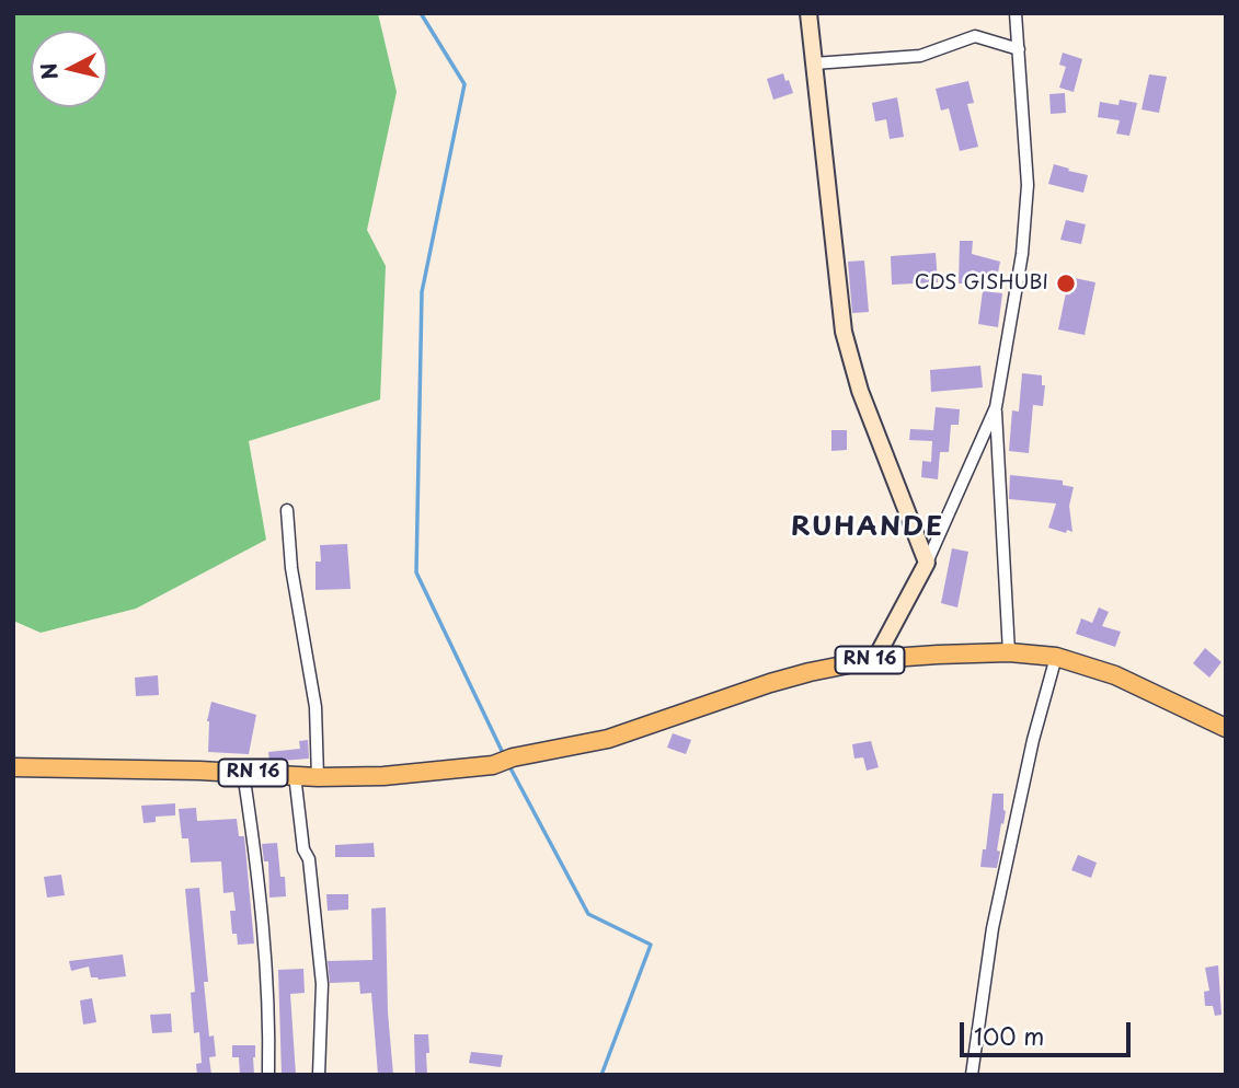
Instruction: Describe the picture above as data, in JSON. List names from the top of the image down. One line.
{"streets":{"main road":["RN 16"]},"districts":["RUHANDE"],"places":["CDS GISHUBI"],"scale_bar":"100 m","north":"left"}
